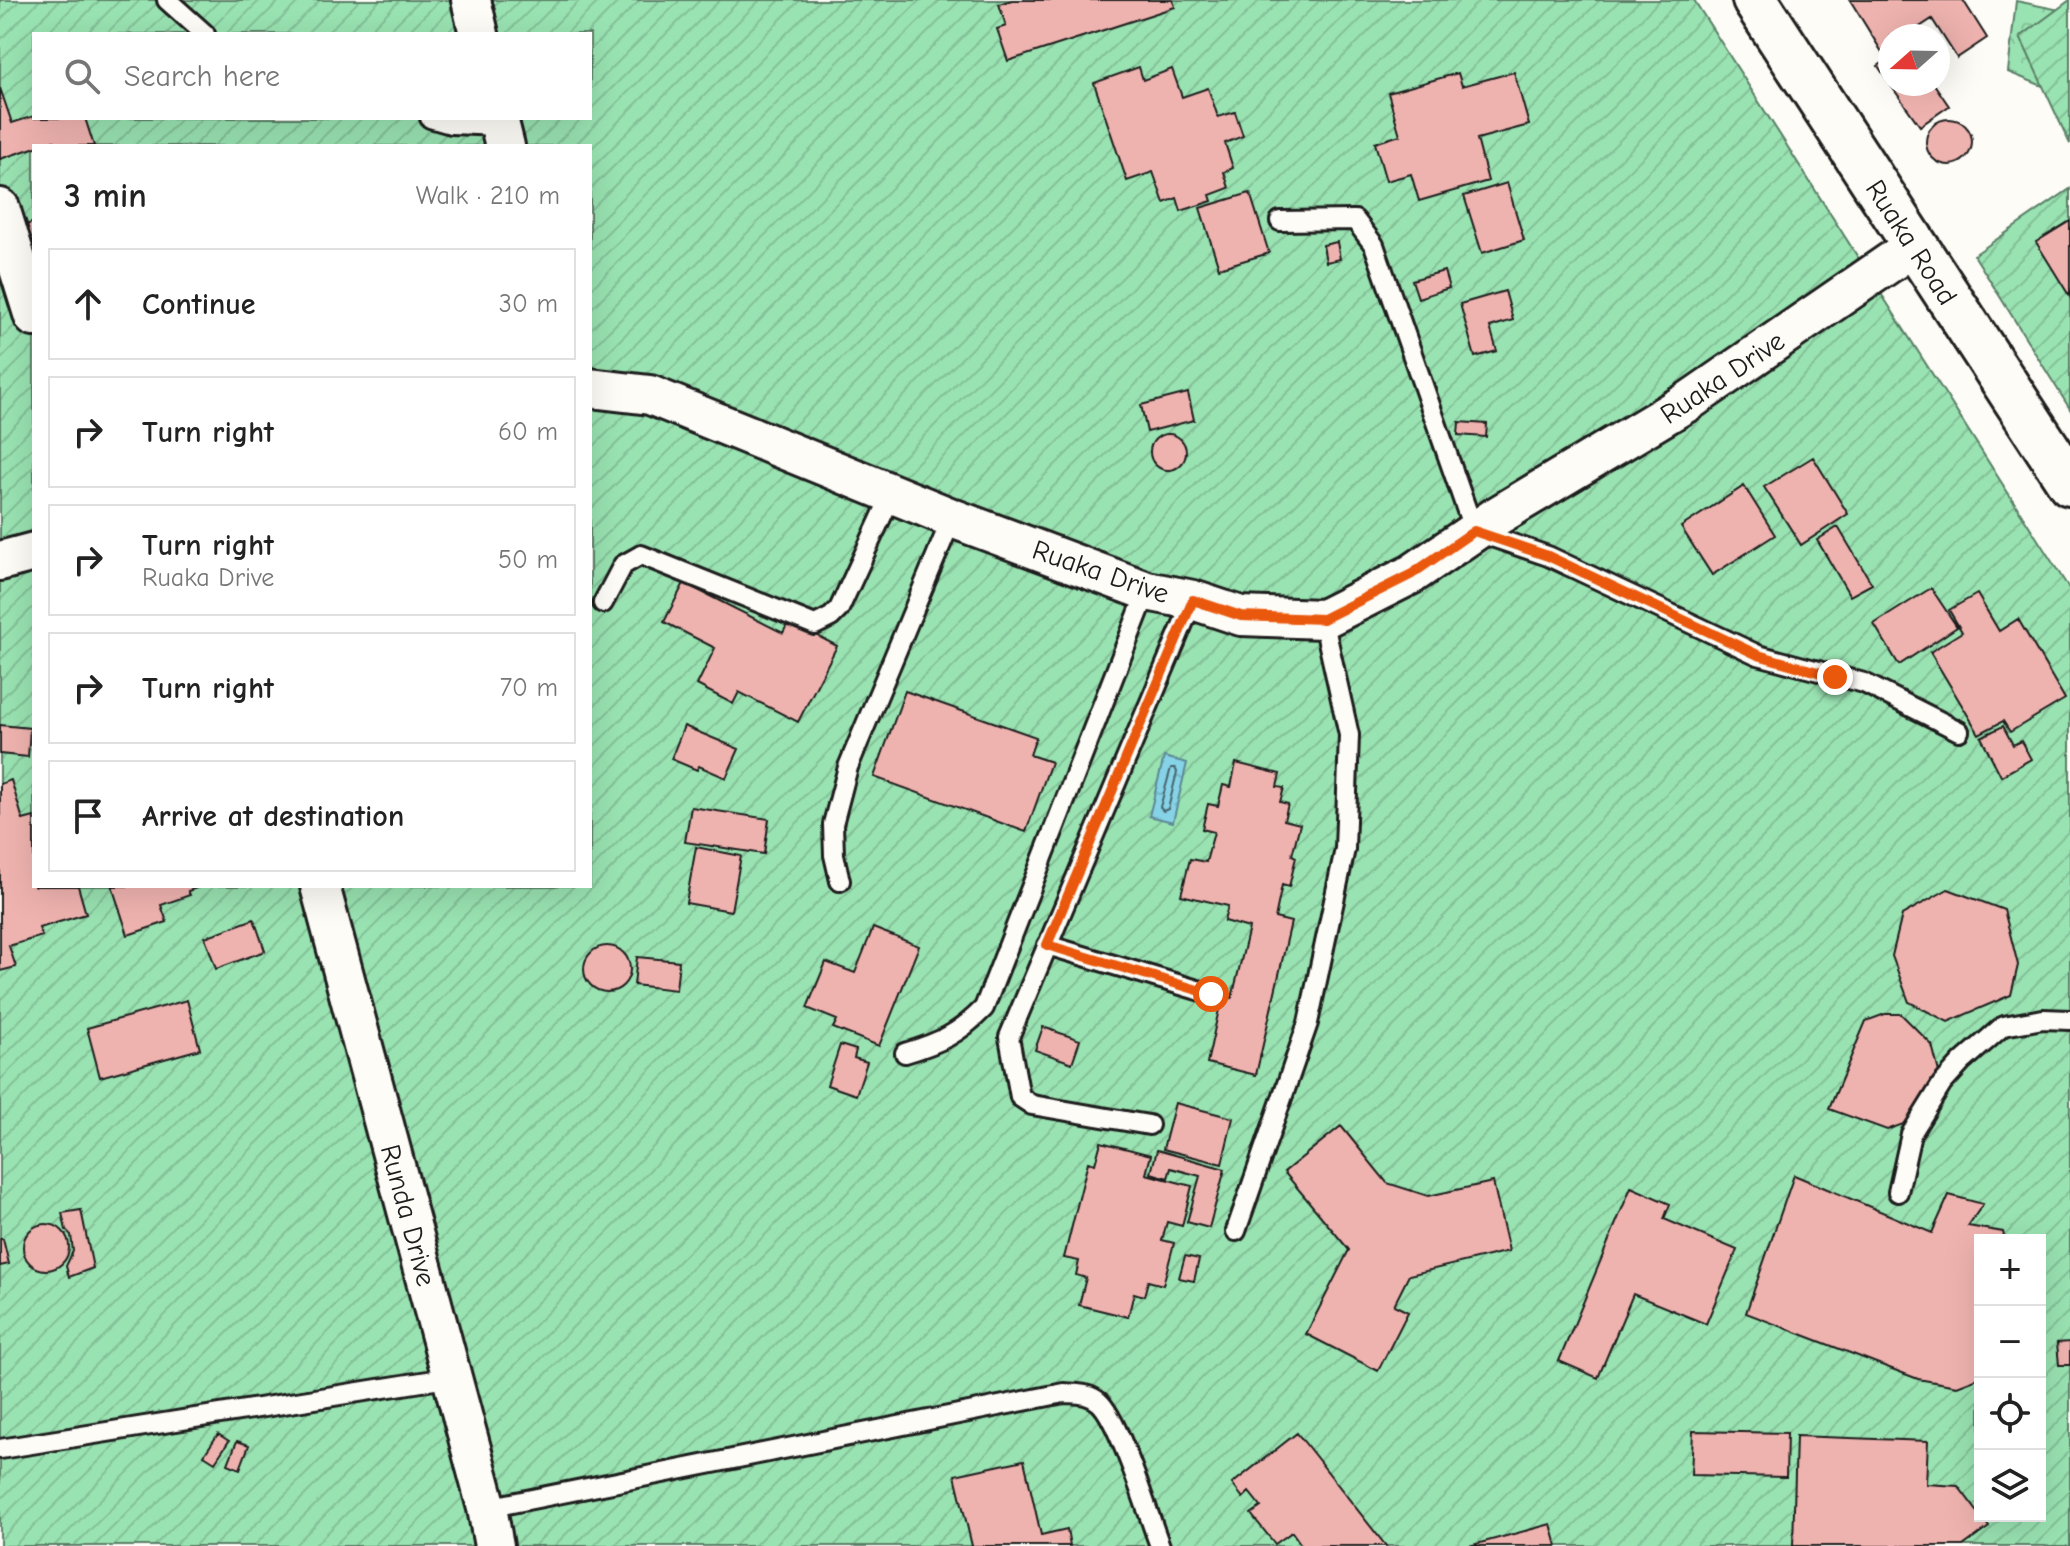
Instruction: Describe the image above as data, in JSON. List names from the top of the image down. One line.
{"streets":{"street":["Ruaka Road","Ruaka Drive","Runda Drive"]},"crossings":[["Ruaka Road","Ruaka Drive"]],"north":"left","page":{"search":"Search here","heading":["3 min","Walk · 210 m"],"list":[["Continue","30 m"],["Turn right","60 m"],["Turn right","Ruaka Drive","50 m"],["Turn right","70 m"],"Arrive at destination"],"map_buttons":["+","−"]}}
